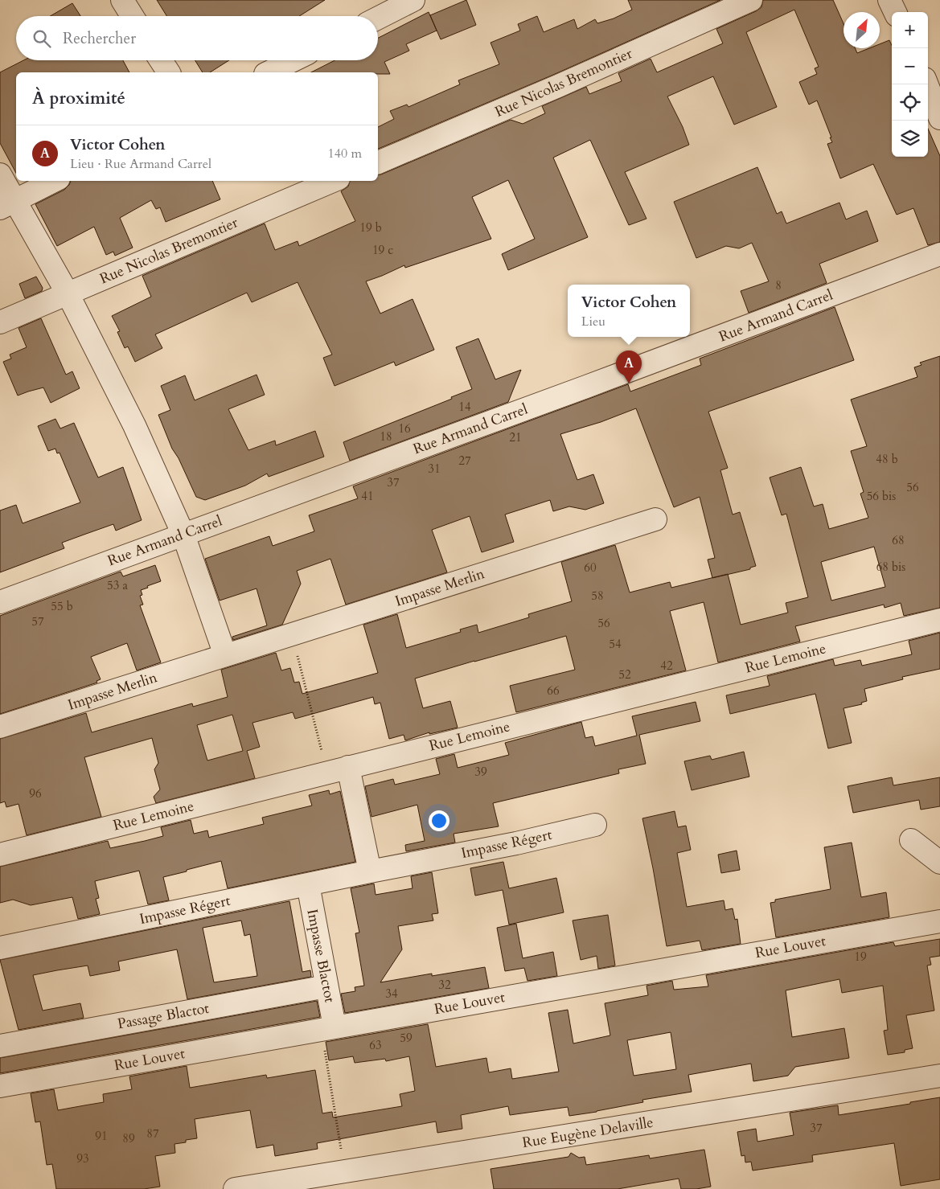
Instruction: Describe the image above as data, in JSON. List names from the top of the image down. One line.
{"streets":{"street":["Rue Nicolas Bremontier","Rue Armand Carrel","Impasse Merlin","Rue Lemoine","Impasse Régert","Rue Louvet","Impasse Blactot","Passage Blactot","Rue Eugène Delaville"]},"crossings":[["Impasse Régert","Impasse Blactot"],["Rue Louvet","Impasse Blactot"],["Impasse Blactot","Passage Blactot"]],"house_numbers":["19 b","19 c","8","14","16","18","21","48 b","27","31","37","56","41","56 bis","68","68 bis","60","53 a","58","55 b","57","56","54","42","52","66","39","96","19","32","34","59","63","37","87","91","89","93"],"north":"top right","page":{"map_buttons":["+","−"],"search":"Rechercher","heading":"À proximité","list":[{"mark":"A","name":"Victor Cohen","note":"Lieu · Rue Armand Carrel","value":"140 m"}],"popup":["Victor Cohen","Lieu"],"pins":"A"}}
